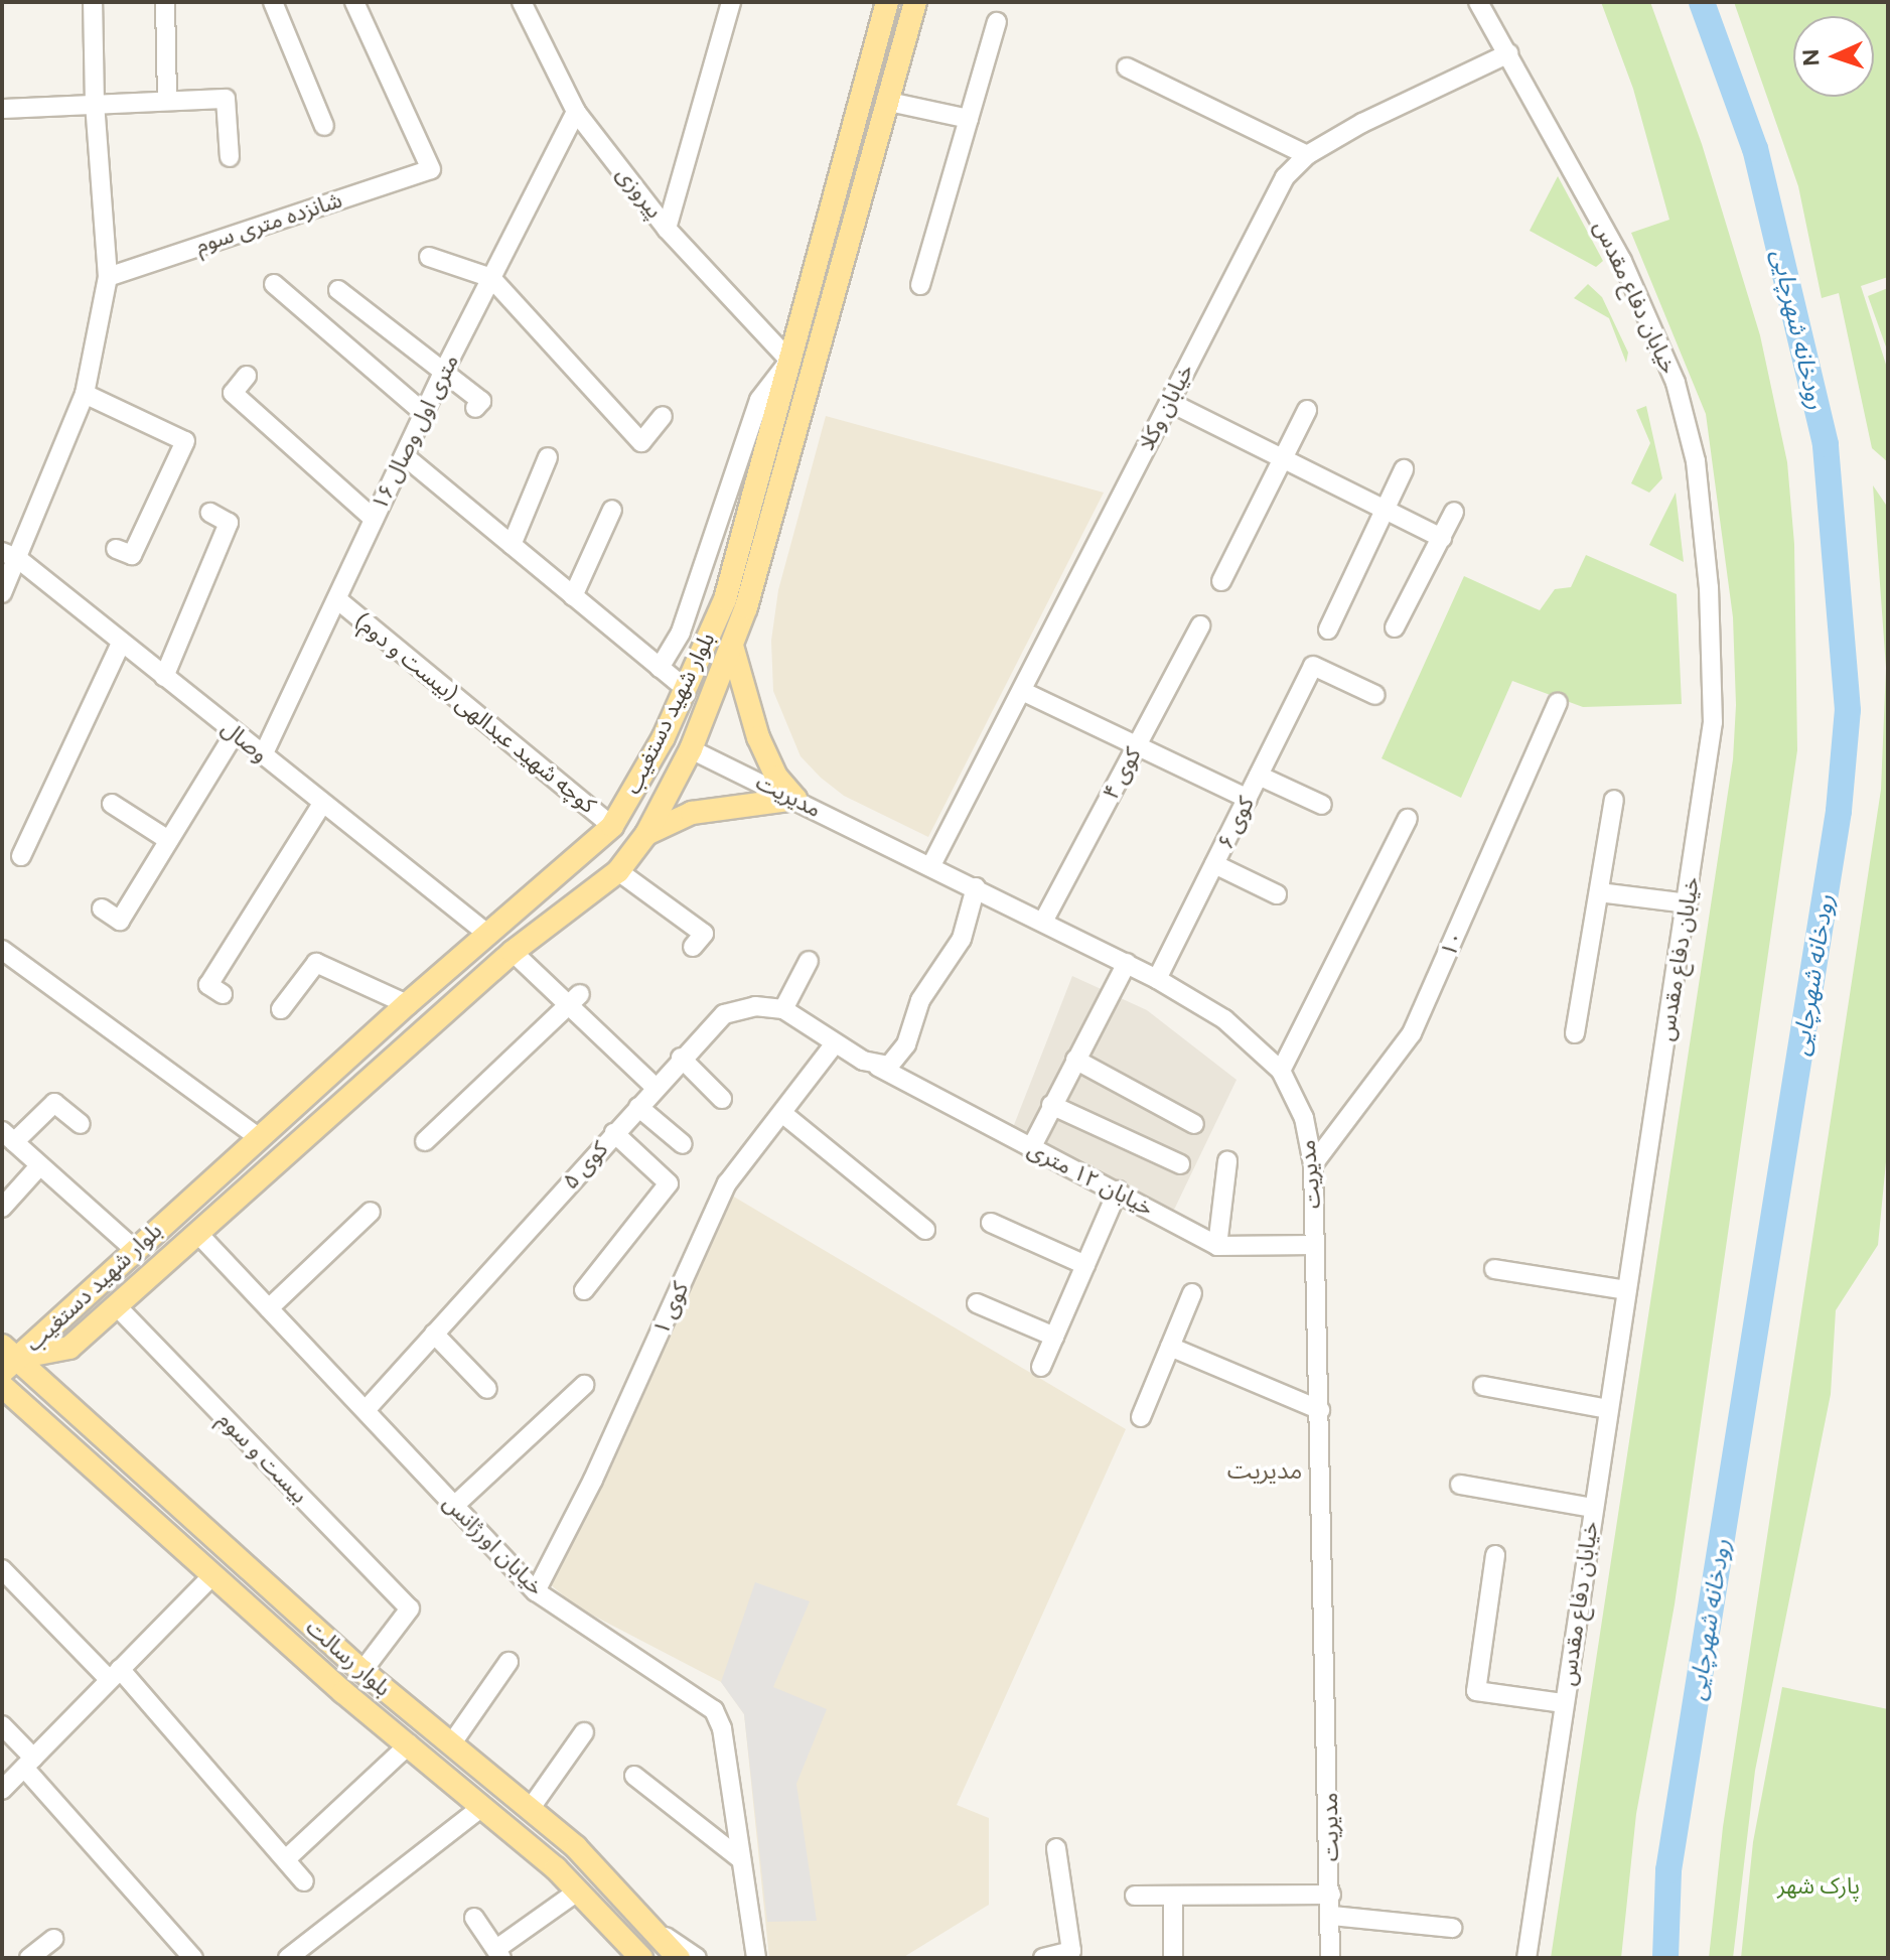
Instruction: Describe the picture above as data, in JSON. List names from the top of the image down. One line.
{"streets":{"main road":["بلوار شهید دستغیب","بلوار رسالت"],"street":["پیروزی","شانزده متری سوم","خیابان دفاع مقدس","خیابان وکلا","۱۶ متری اول وصال","کوچه شهید عبدالهی (بیست و دوم)","وصال","کوی ۴","مدیریت","کوی ۶","۱۰","کوی ۵","خیابان ۱۲ متری","کوی ۱","بیست و سوم","خیابان اورژانس"]},"crossings":[["پیروزی","۱۶ متری اول وصال"],["پیروزی","بلوار شهید دستغیب"],["خیابان دفاع مقدس","خیابان وکلا"],["خیابان وکلا","مدیریت"],["۱۶ متری اول وصال","کوچه شهید عبدالهی (بیست و دوم)"],["۱۶ متری اول وصال","وصال"],["کوچه شهید عبدالهی (بیست و دوم)","بلوار شهید دستغیب"],["بلوار شهید دستغیب","وصال"],["بلوار شهید دستغیب","مدیریت"],["بلوار شهید دستغیب","بیست و سوم"],["بلوار شهید دستغیب","خیابان اورژانس"],["بلوار شهید دستغیب","بلوار رسالت"],["کوی ۴","مدیریت"],["مدیریت","کوی ۶"],["مدیریت","۱۰"],["مدیریت","خیابان ۱۲ متری"],["کوی ۵","خیابان اورژانس"],["خیابان ۱۲ متری","کوی ۱"],["کوی ۱","خیابان اورژانس"],["بیست و سوم","بلوار رسالت"]],"districts":["مدیریت"],"water":["رودخانه شهرچایی"],"parks":["پارک شهر"],"north":"left"}
